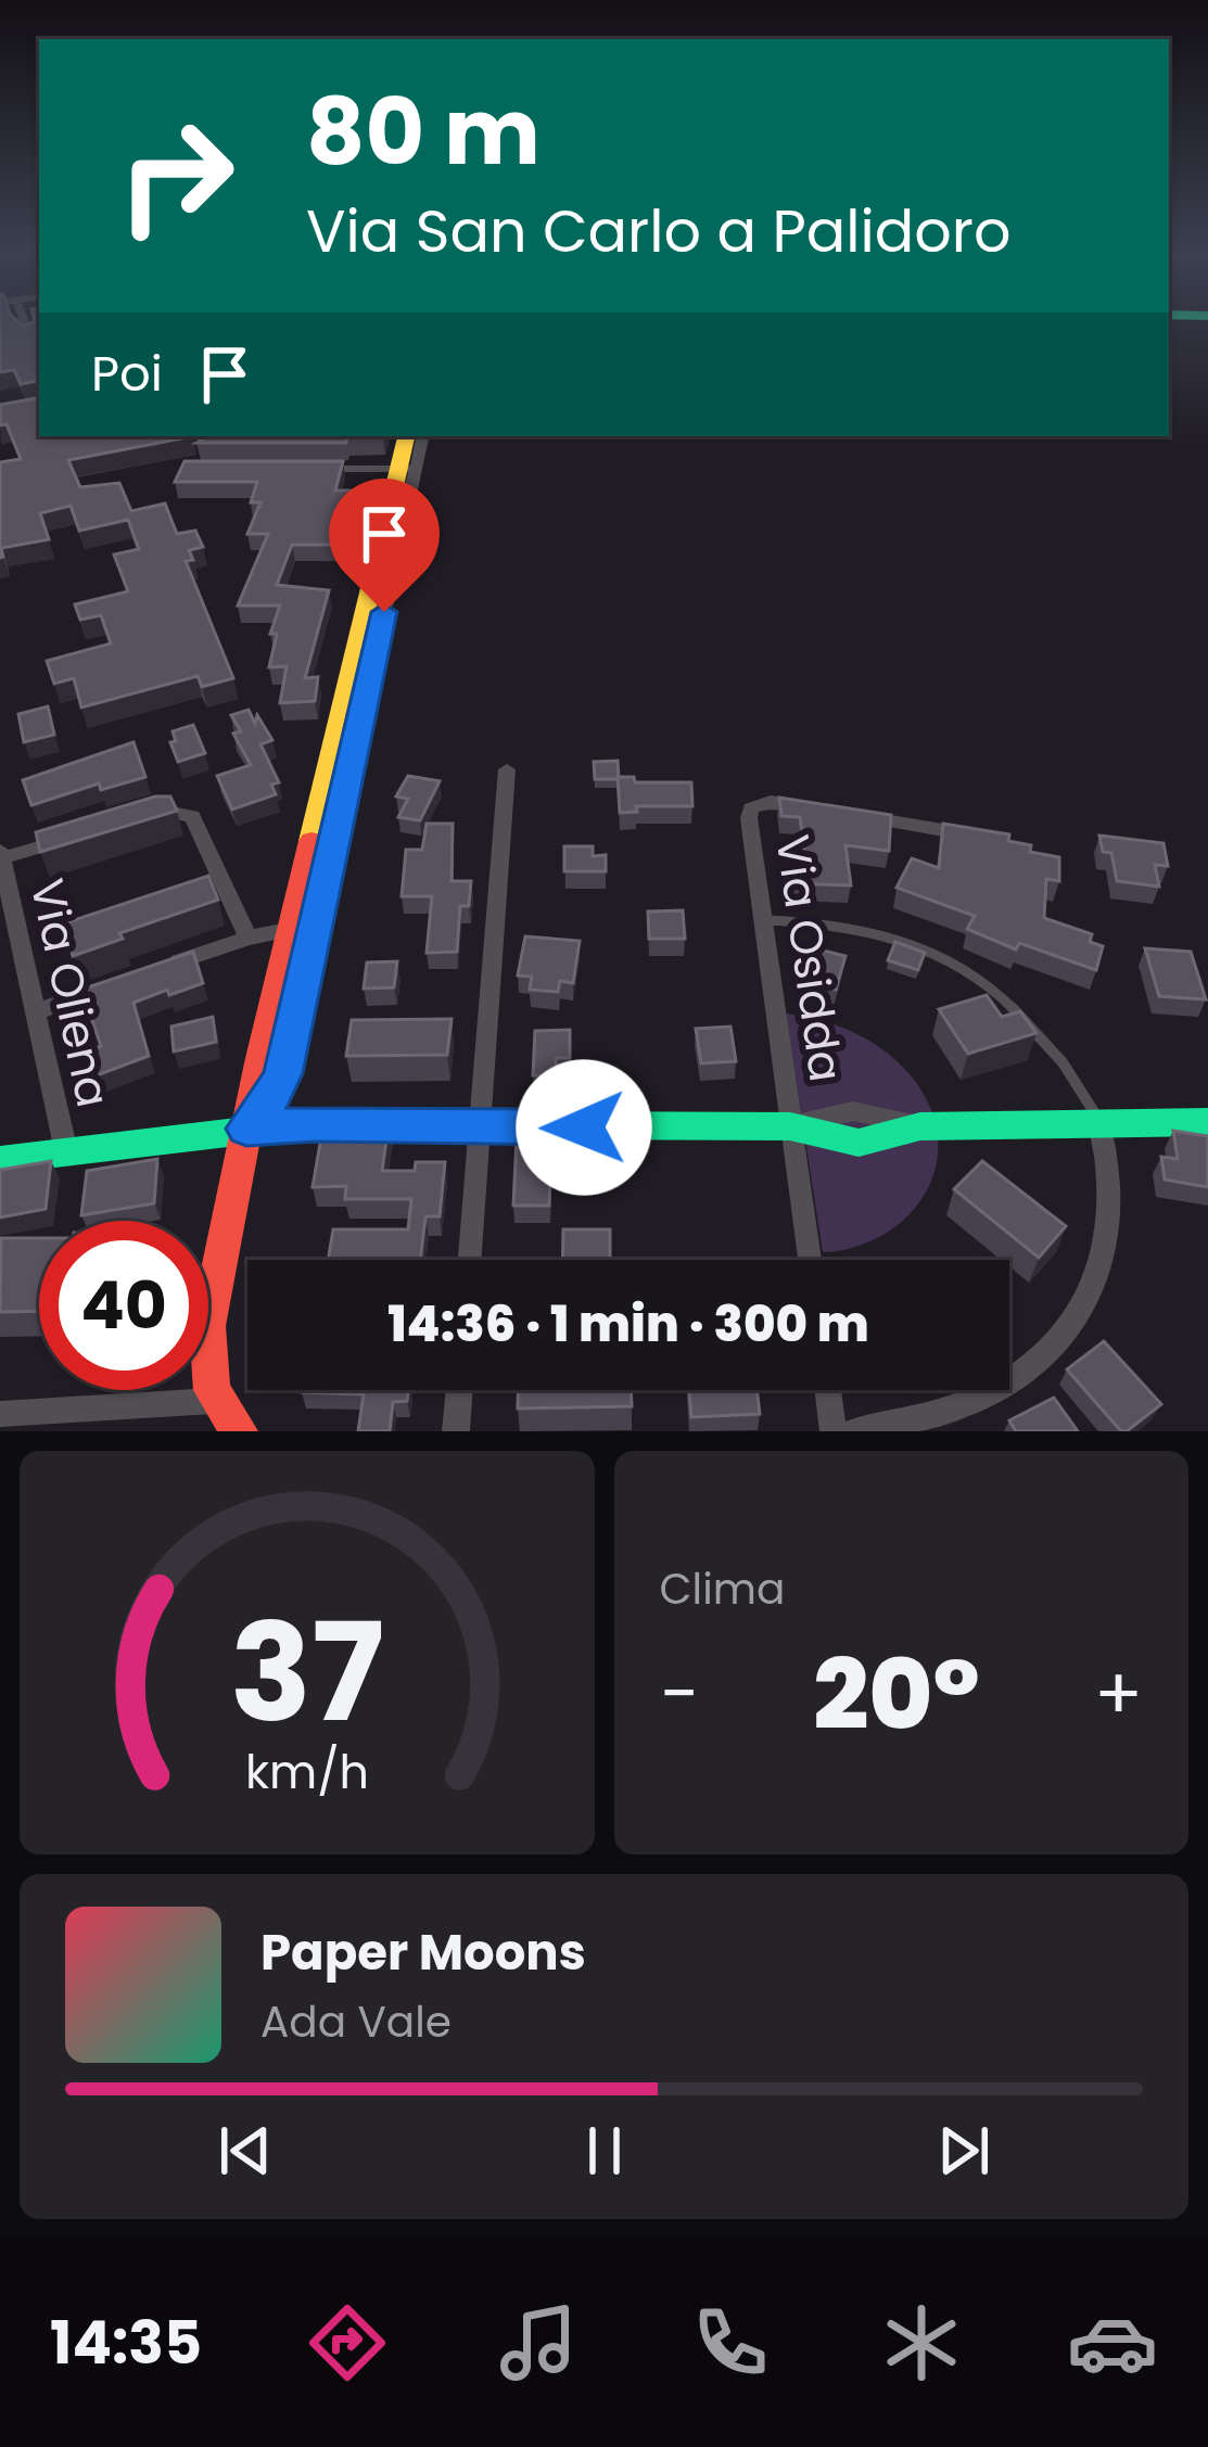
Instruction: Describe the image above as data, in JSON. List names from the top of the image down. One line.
{"streets":{"street":["Via Osidda","Via Oliena"]},"page":{"turn":["80 m","Via San Carlo a Palidoro"],"then":"Poi","limit":"40","trip":"14:36 · 1 min · 300 m","tile":"Clima","heat":["−","20°","+"],"song":["Paper Moons","Ada Vale"],"tabs":"14:35","gauge":["37","km/h"]}}
